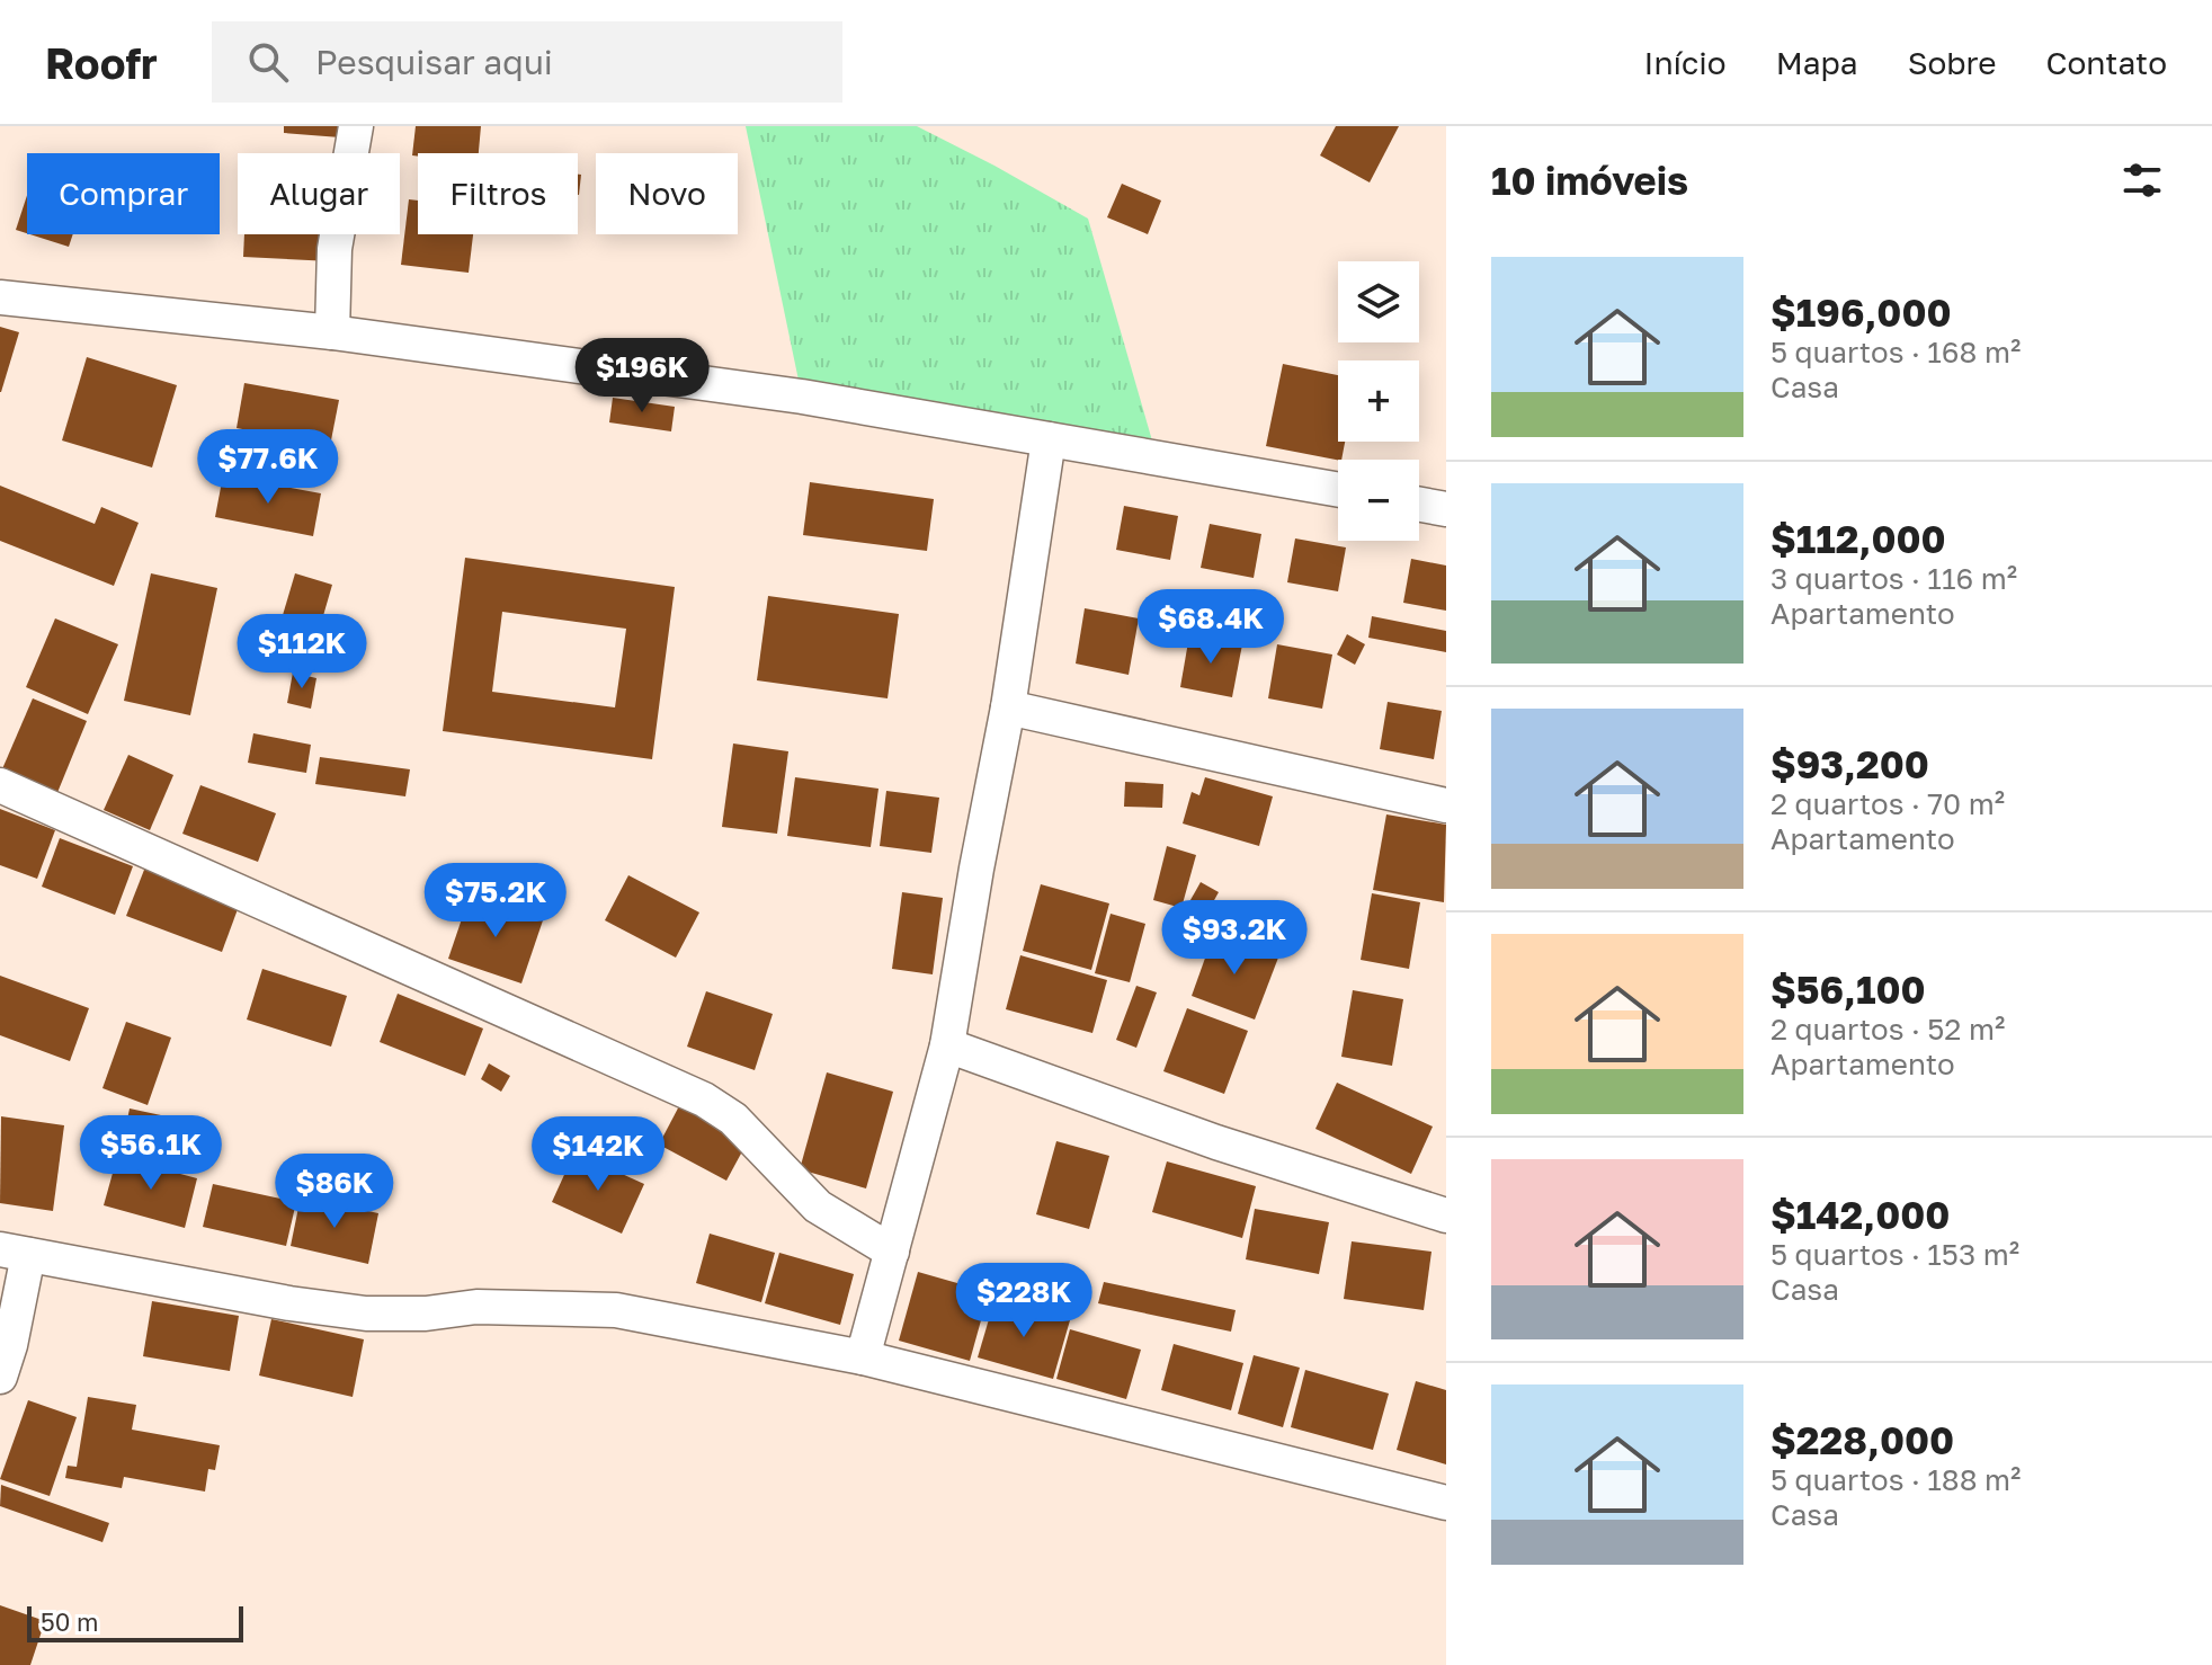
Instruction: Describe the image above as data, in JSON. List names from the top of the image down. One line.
{"scale_bar":"50 m","page":{"header":"Roofr","search":"Pesquisar aqui","nav":["Início","Mapa","Sobre","Contato"],"heading":"10 imóveis","chip":["Comprar","Alugar","Filtros","Novo"],"list":[{"name":"$196,000","note":"5 quartos · 168 m² · Casa"},{"name":"$112,000","note":"3 quartos · 116 m² · Apartamento"},{"name":"$93,200","note":"2 quartos · 70 m² · Apartamento"},{"name":"$56,100","note":"2 quartos · 52 m² · Apartamento"},{"name":"$142,000","note":"5 quartos · 153 m² · Casa"},{"name":"$228,000","note":"5 quartos · 188 m² · Casa"}],"map_buttons":["+","−"],"price":["$196K","$77.6K","$68.4K","$112K","$75.2K","$93.2K","$56.1K","$142K","$86K","$228K"],"scale":"50 m"}}
